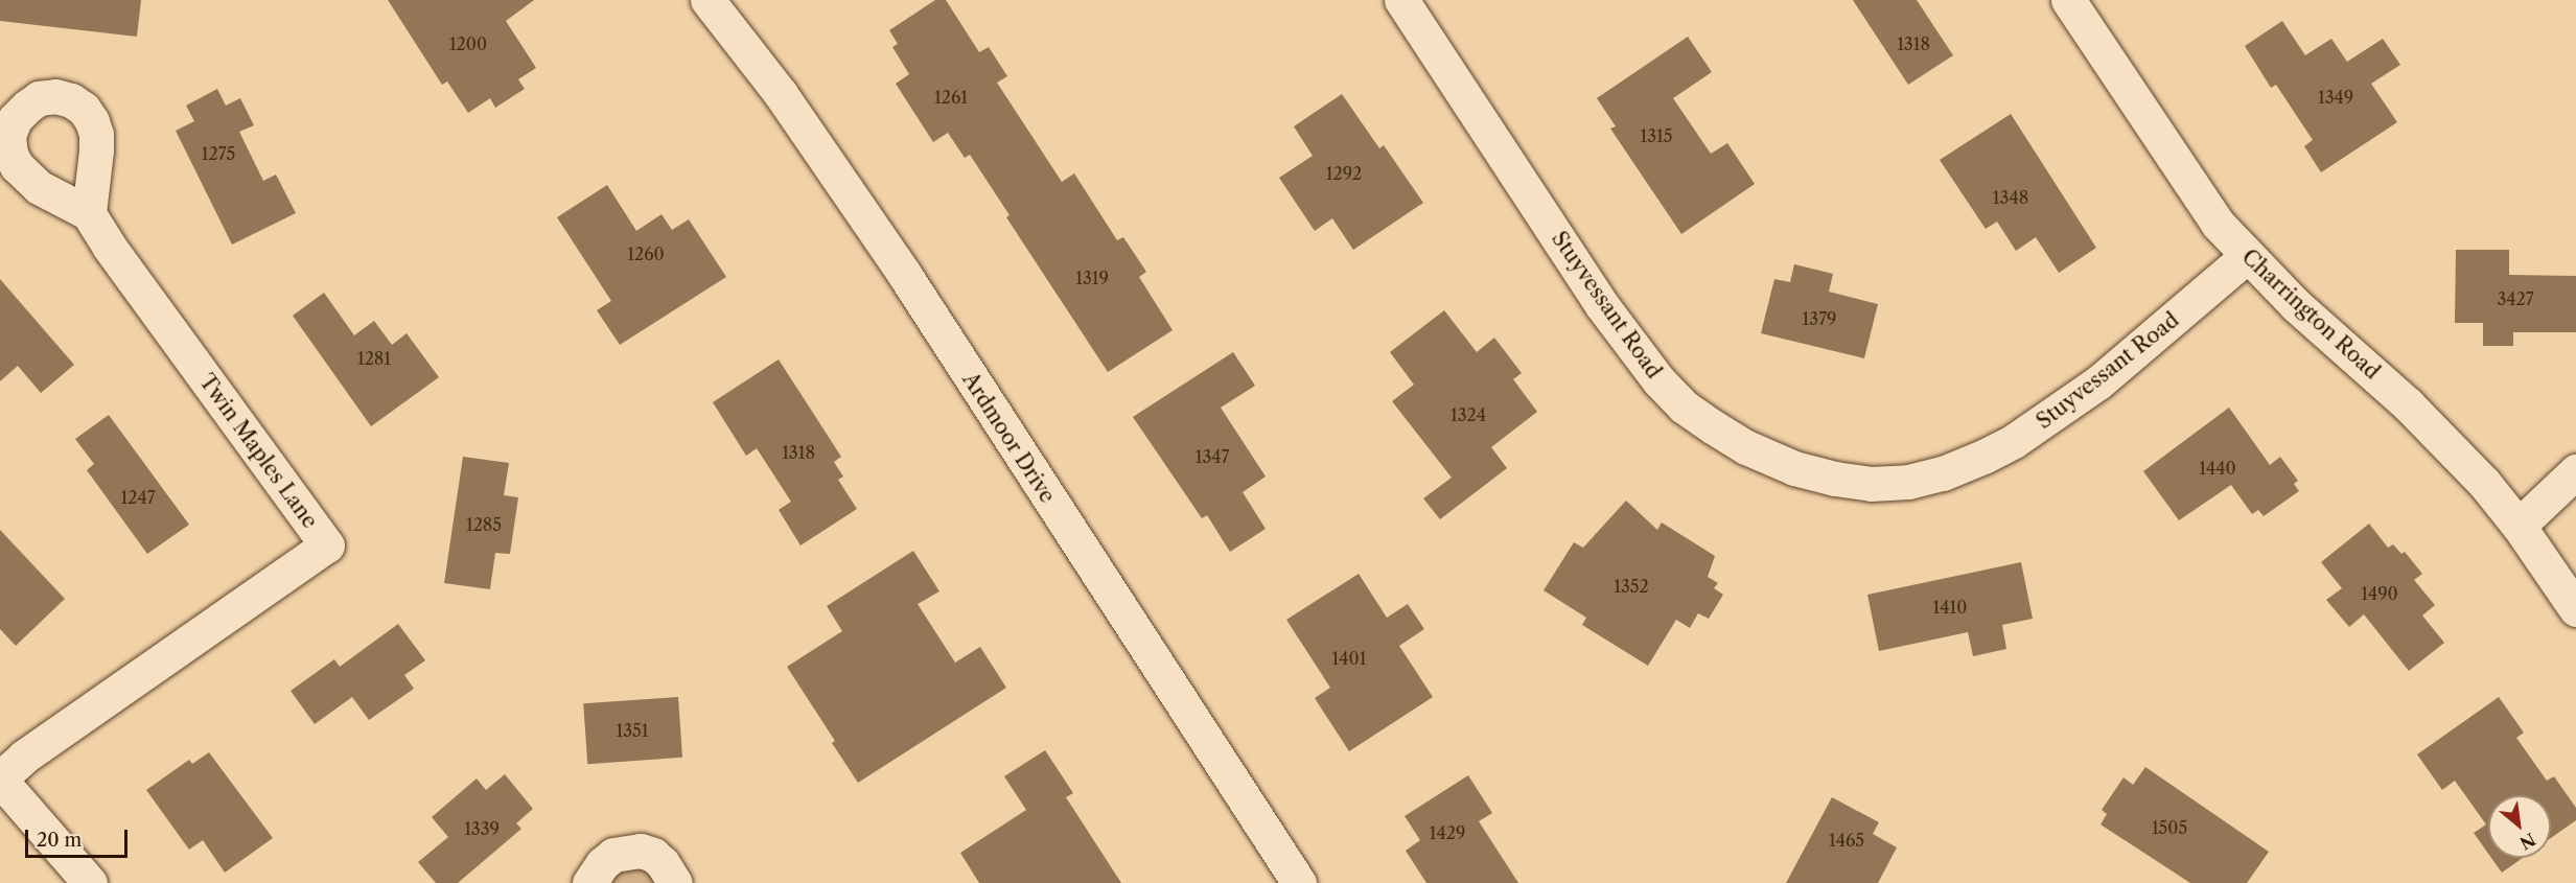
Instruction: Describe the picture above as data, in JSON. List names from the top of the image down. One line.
{"streets":{"street":["Stuyvessant Road","Charrington Road","Ardmoor Drive","Twin Maples Lane"]},"crossings":[["Stuyvessant Road","Charrington Road"]],"house_numbers":["1200","1318","1261","1349","1315","1275","1292","1348","1260","1319","3427","1379","1281","1324","1318","1347","1440","1247","1285","1352","1490","1410","1401","1351","1505","1339","1429","1465"],"scale_bar":"20 m","north":"bottom right"}
